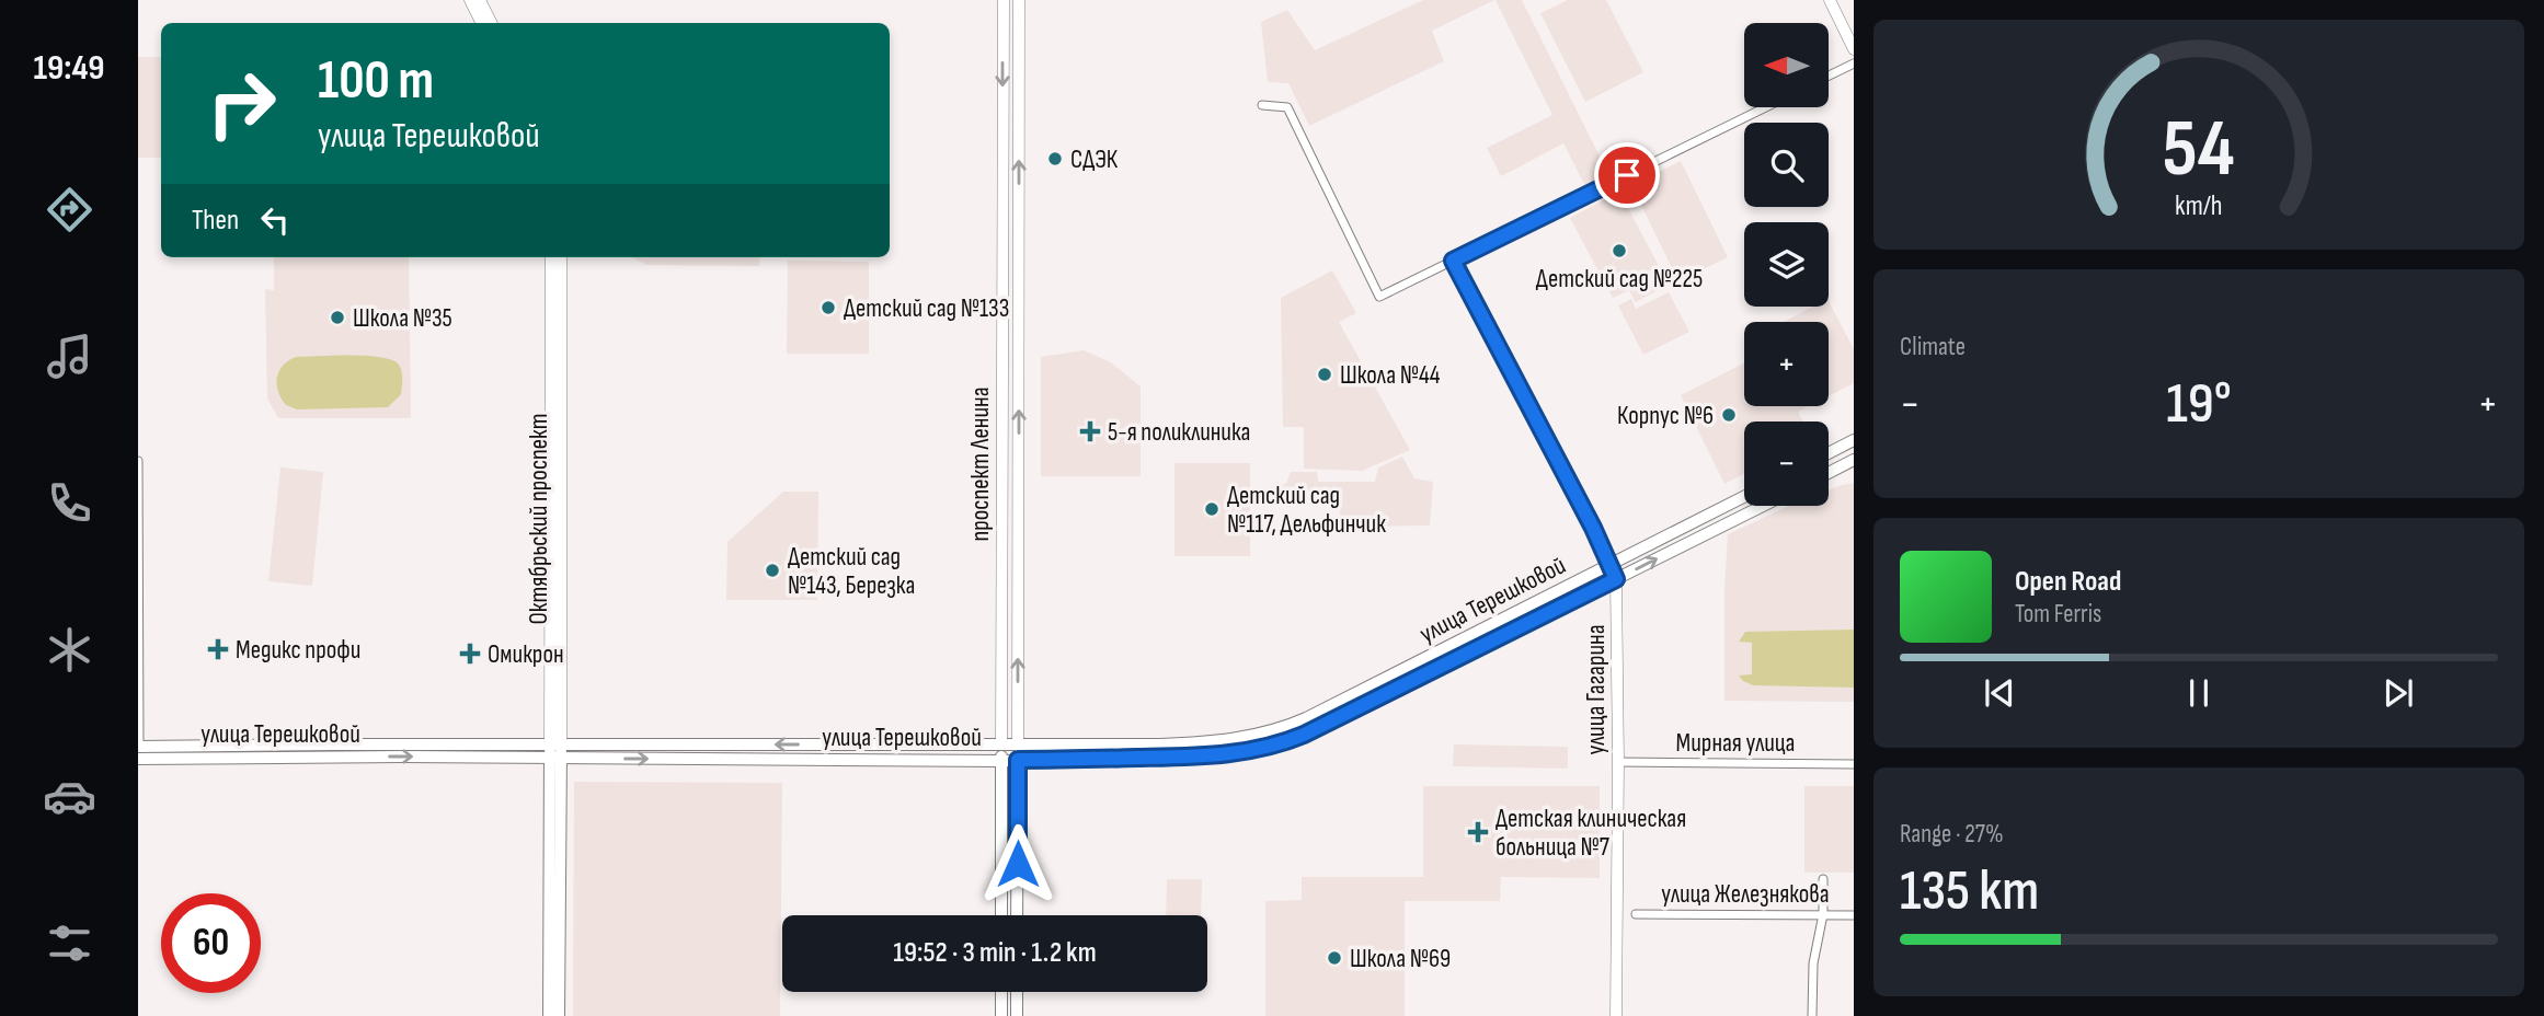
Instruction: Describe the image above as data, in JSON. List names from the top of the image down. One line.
{"streets":{"main road":["проспект Ленина","Октябрьский проспект","улица Терешковой","улица Гагарина"],"street":["Мирная улица","улица Железнякова"]},"crossings":[["проспект Ленина","улица Терешковой"],["Октябрьский проспект","улица Терешковой"],["улица Терешковой","улица Гагарина"],["улица Гагарина","Мирная улица"]],"places":{"other":["СДЭК","Детский сад №225","Детский сад №133","Школа №35","Школа №44","Корпус №6","Детский сад №117, Дельфинчик","Детский сад №143, Березка","Школа №69"],"health":["5-я поликлиника","Медикс профи","Омикрон","Детская клиническая больница №7"]},"north":"left","page":{"tabs":"19:49","map_buttons":["+","−"],"turn":["100 m","улица Терешковой"],"then":"Then","tile":["Climate",["Range · 27%","135 km"]],"heat":["−","19°","+"],"song":["Open Road","Tom Ferris"],"limit":"60","trip":"19:52 · 3 min · 1.2 km","gauge":["54","km/h"]}}
